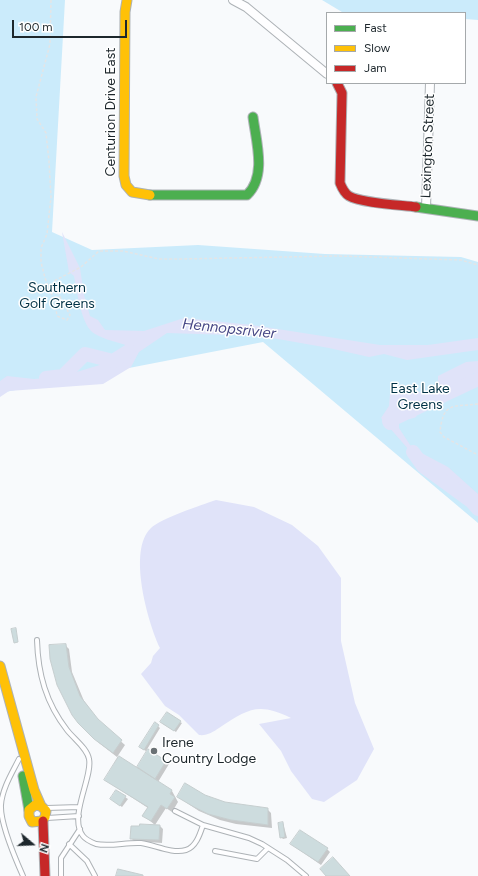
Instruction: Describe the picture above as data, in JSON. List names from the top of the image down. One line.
{"streets":{"street":["Centurion Drive East","Lexington Street"]},"water":["Hennopsrivier"],"parks":["Southern Golf Greens","East Lake Greens"],"places":["Irene Country Lodge"],"legend":["Fast","Slow","Jam"],"scale_bar":"100 m","north":"right"}
